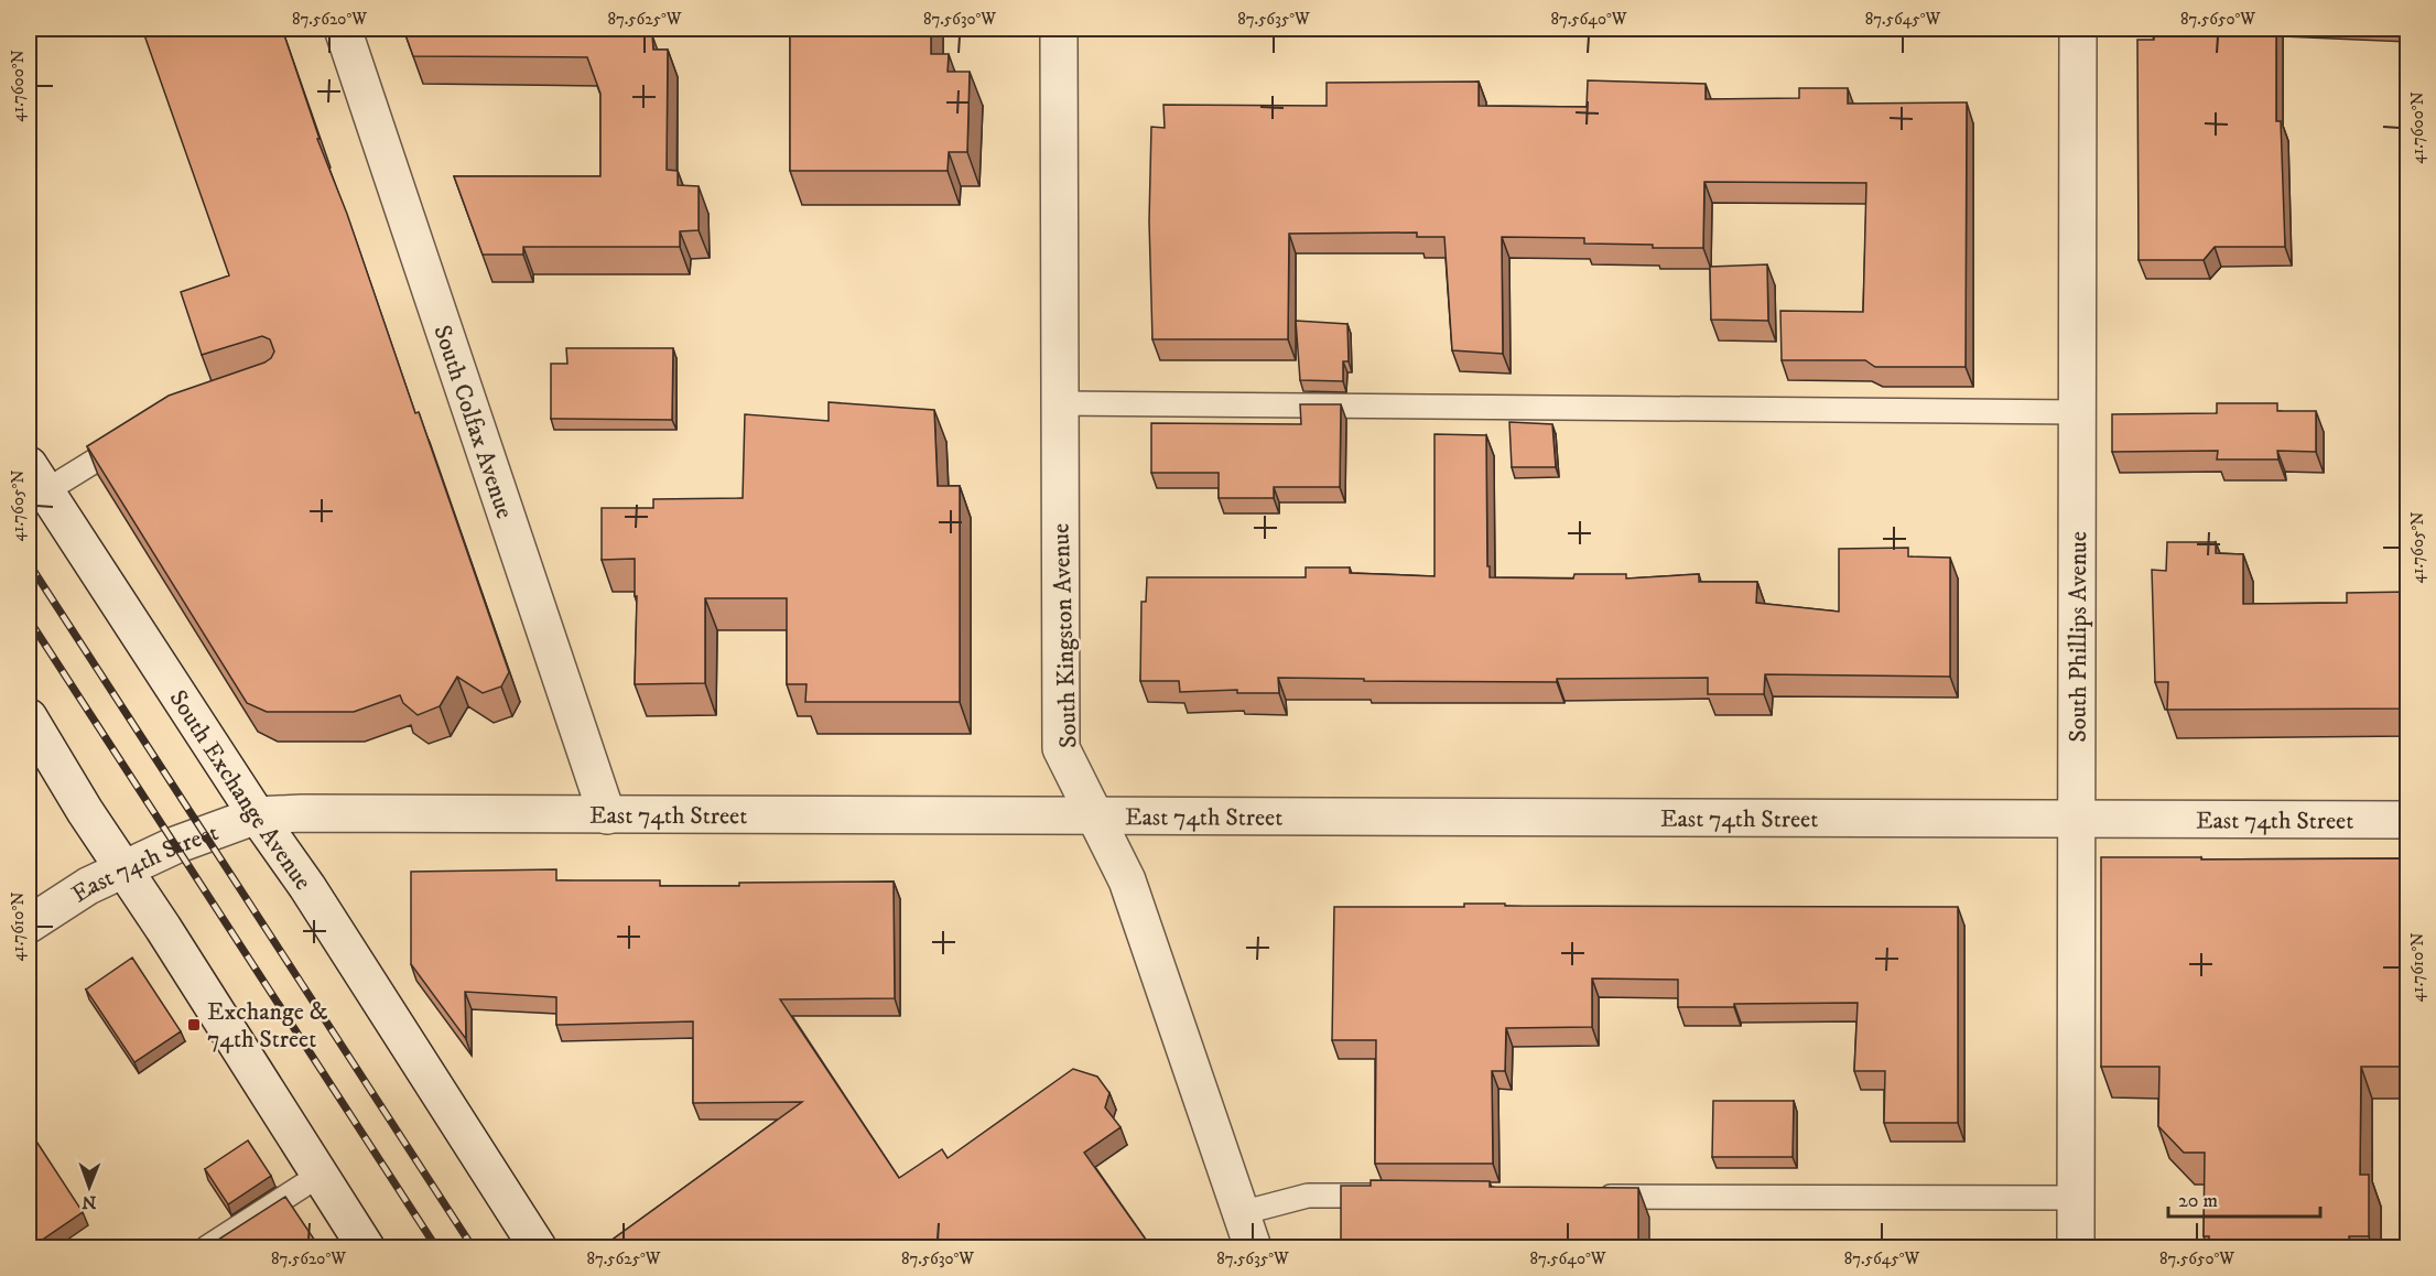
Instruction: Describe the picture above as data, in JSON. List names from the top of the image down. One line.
{"streets":{"street":["South Colfax Avenue","South Kingston Avenue","South Phillips Avenue","South Exchange Avenue","East 74th Street"]},"crossings":[["South Colfax Avenue","East 74th Street"],["South Kingston Avenue","East 74th Street"],["South Phillips Avenue","East 74th Street"],["South Exchange Avenue","East 74th Street"]],"places":{"transit":["Exchange & 74th Street"]},"scale_bar":"20 m","north":"bottom","coordinates":["87.5620°W","87.5625°W","87.5630°W","87.5635°W","87.5640°W","87.5645°W","87.5650°W","41.7600°N","41.7605°N","41.7610°N"]}
